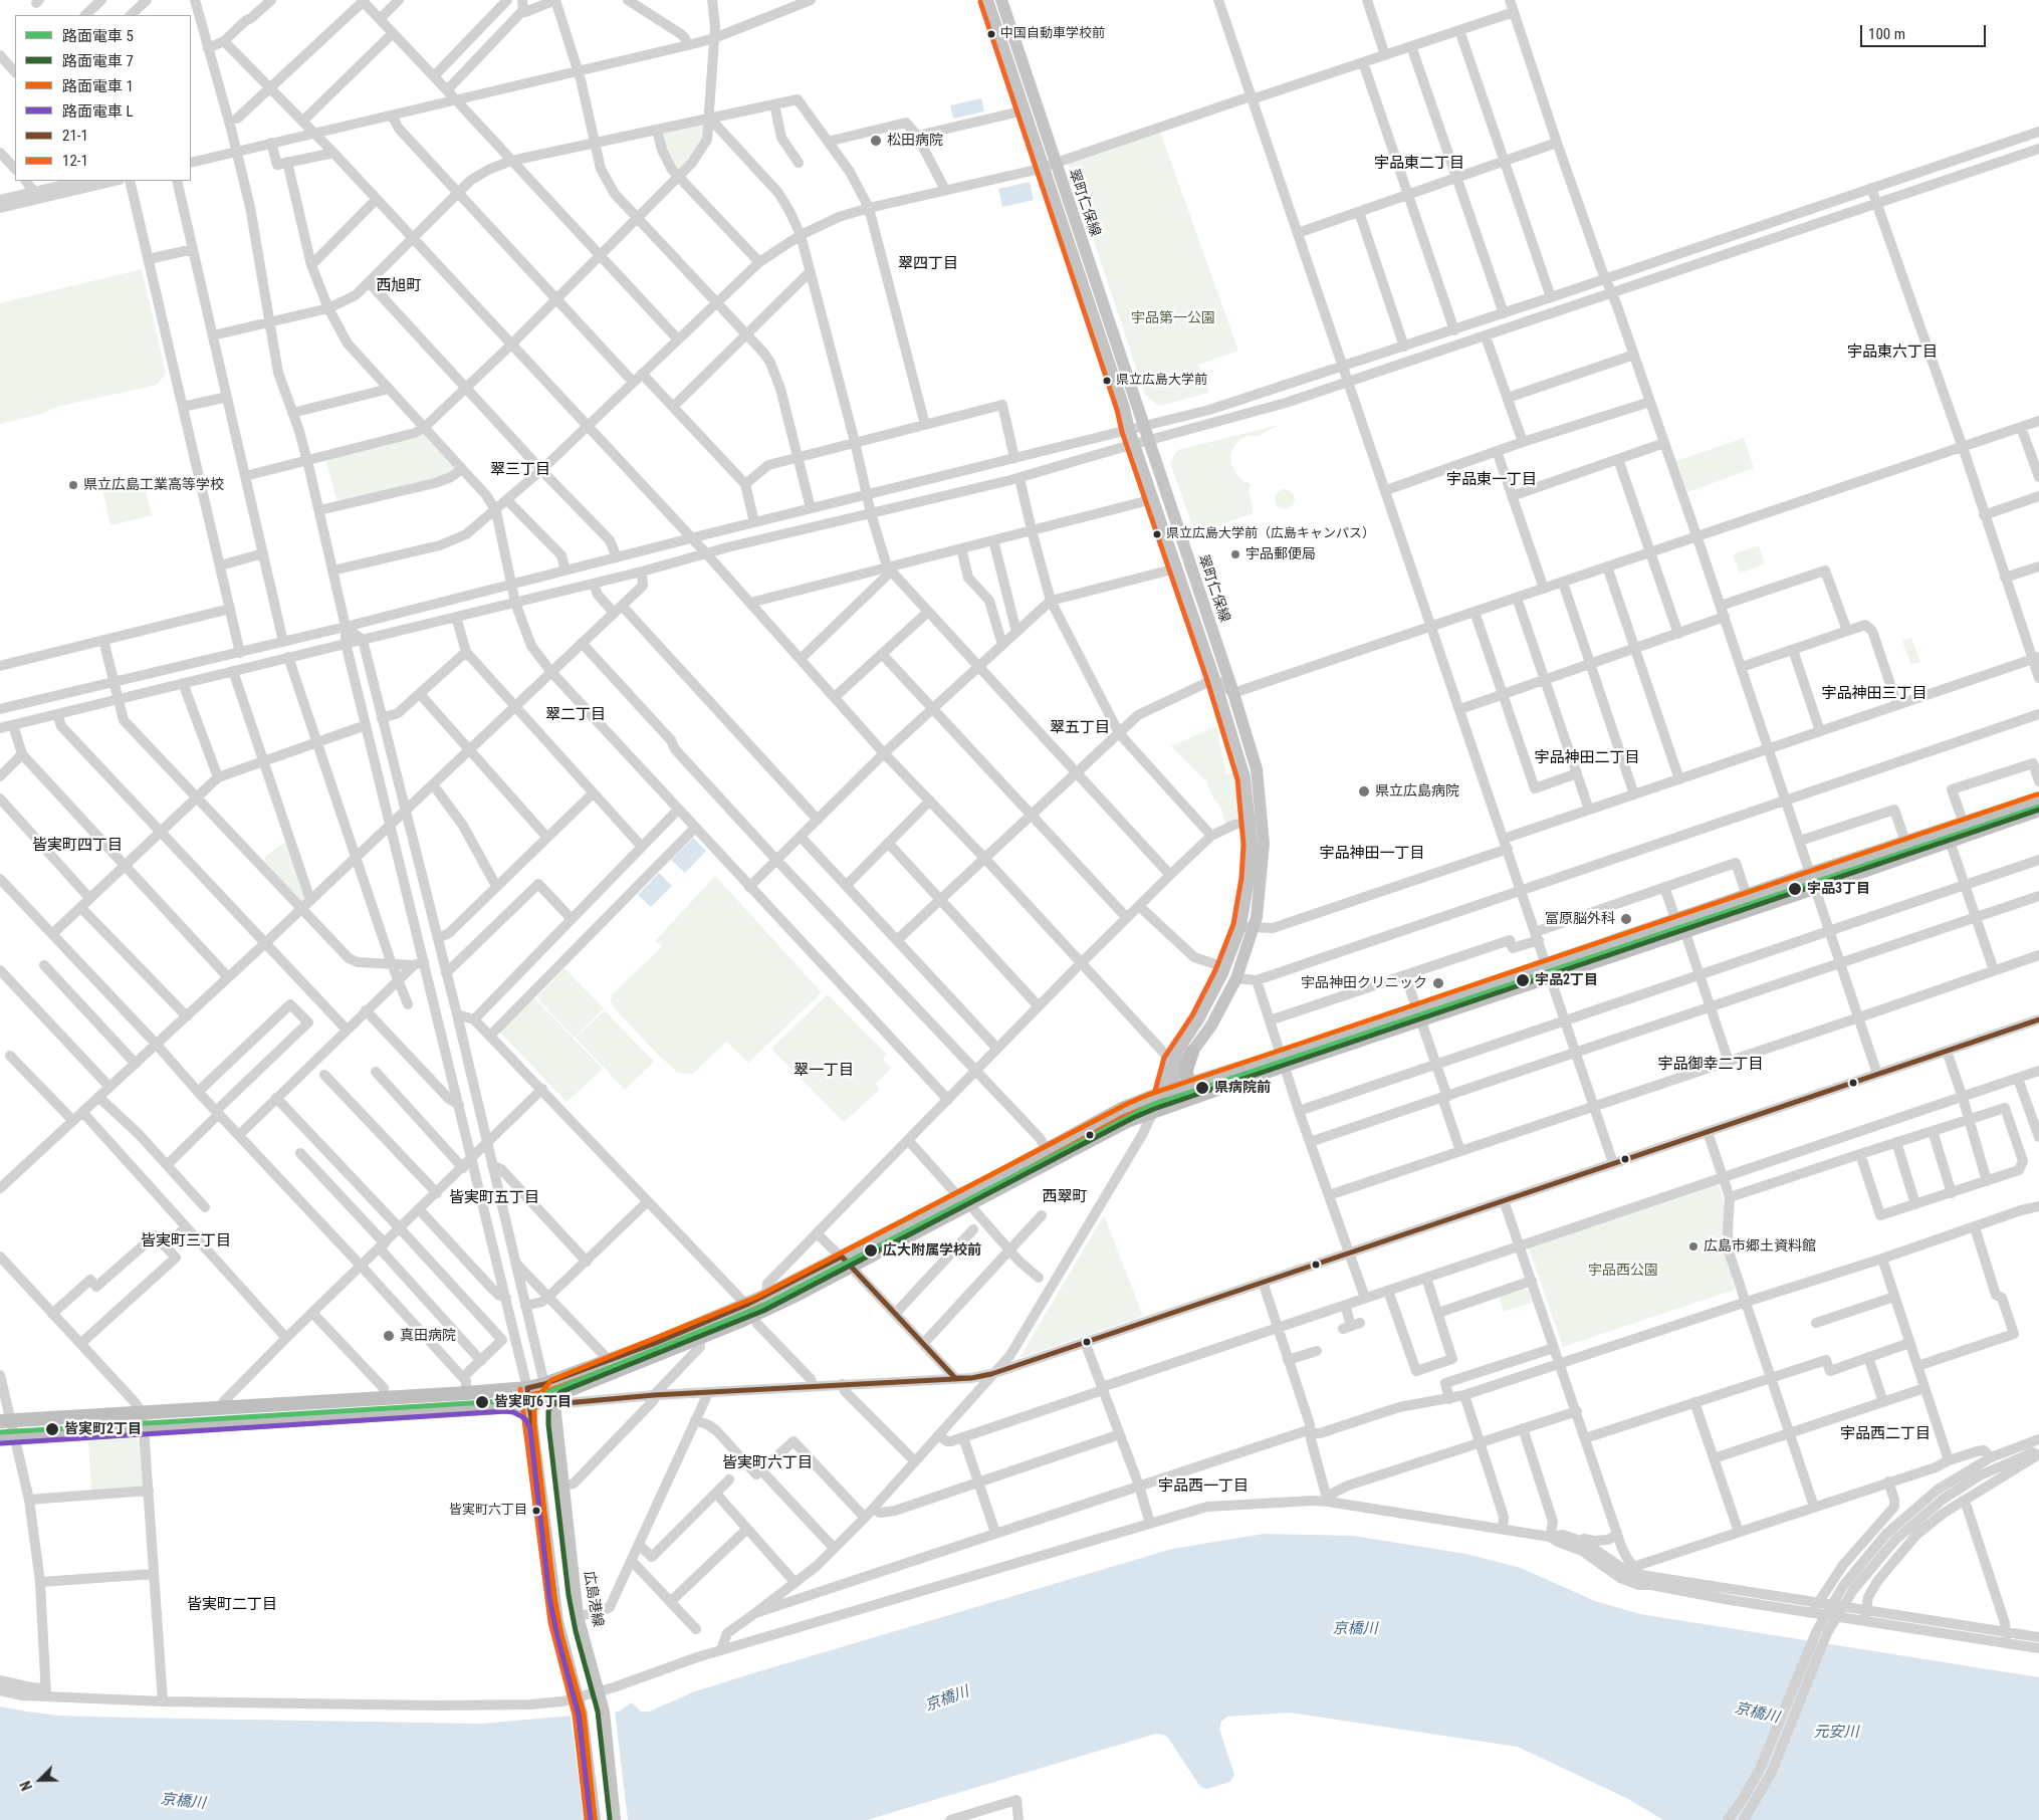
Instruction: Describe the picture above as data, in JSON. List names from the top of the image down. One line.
{"streets":{"main road":["翠町仁保線","広島港線"]},"districts":["宇品東二丁目","翠四丁目","西旭町","宇品東六丁目","翠三丁目","宇品東一丁目","宇品神田三丁目","翠二丁目","翠五丁目","宇品神田二丁目","皆実町四丁目","宇品神田一丁目","宇品御幸二丁目","翠一丁目","西翠町","皆実町五丁目","皆実町三丁目","宇品西二丁目","皆実町六丁目","宇品西一丁目","皆実町二丁目"],"water":["京橋川","元安川"],"parks":["宇品第一公園","宇品西公園"],"places":["中国自動車学校前","松田病院","県立広島大学前","県立広島工業高等学校","県立広島大学前（広島キャンパス）","宇品郵便局","県立広島病院","宇品3丁目","冨原脳外科","宇品2丁目","宇品神田クリニック","県病院前","広島市郷土資料館","広大附属学校前","真田病院","皆実町6丁目","皆実町2丁目","皆実町六丁目"],"lines":["transit line 12-1","tram line 1","tram line 5","tram line 7","transit line 21-1","tram line L"],"legend":["路面電車 5","路面電車 7","路面電車 1","路面電車 L","21-1","12-1"],"scale_bar":"100 m","north":"bottom left"}
